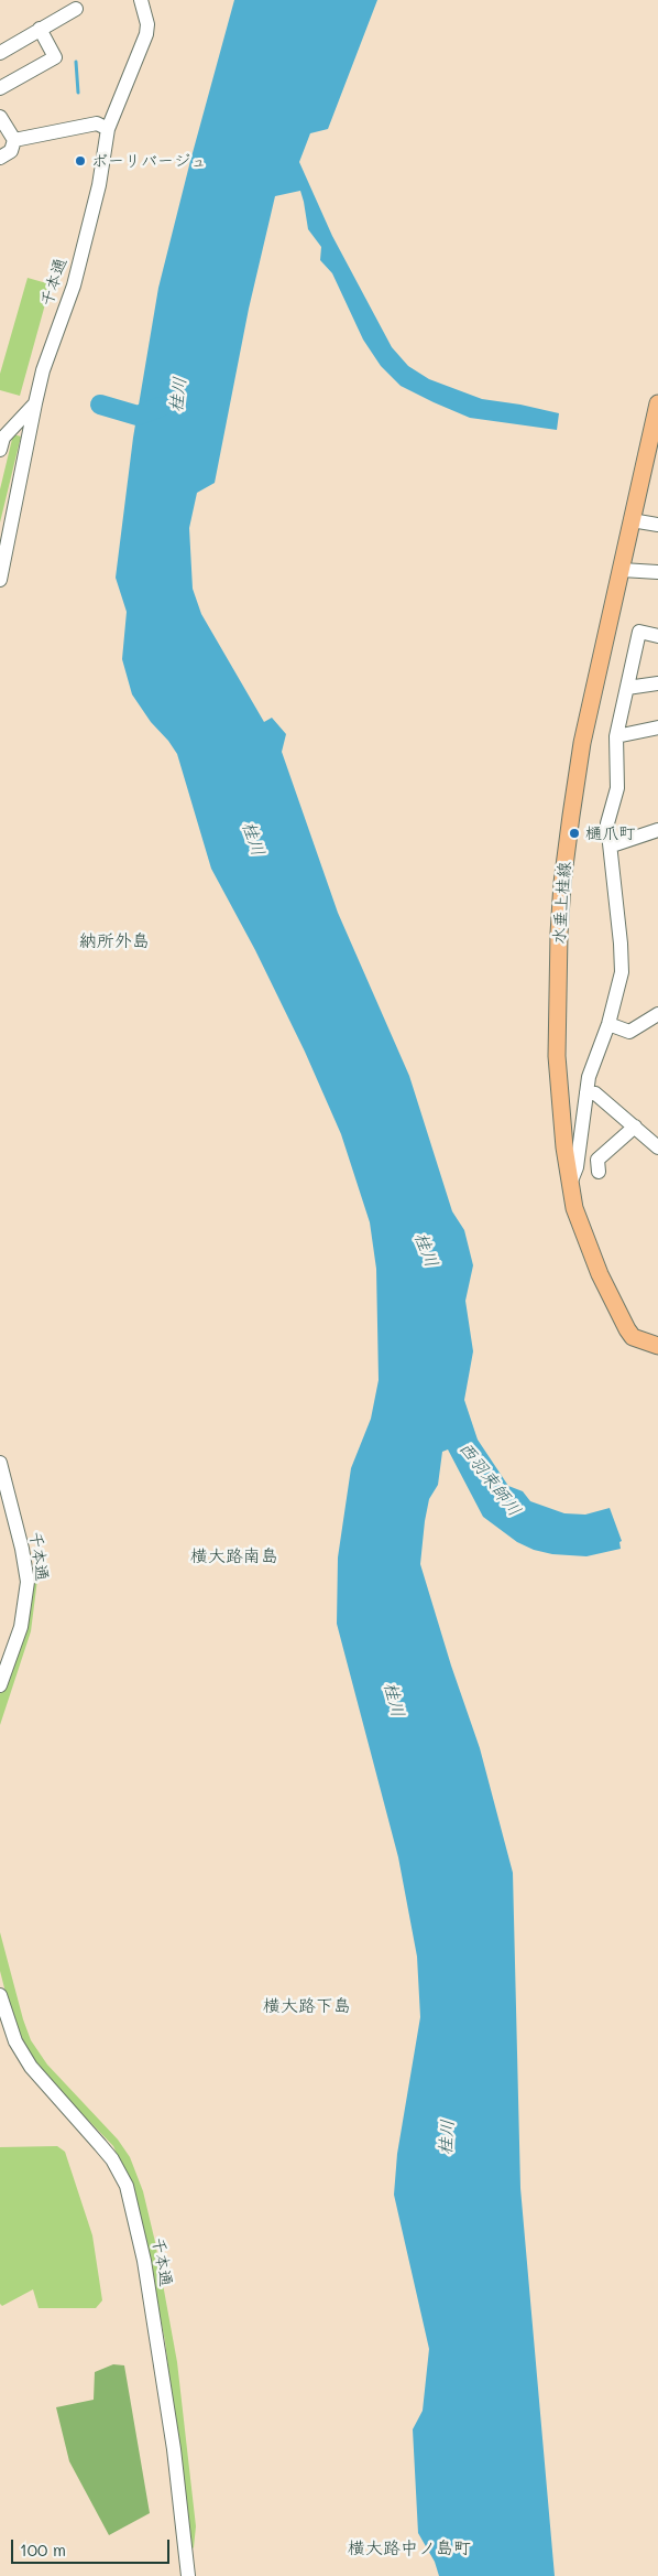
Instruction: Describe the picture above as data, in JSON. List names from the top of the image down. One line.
{"streets":{"main road":["水垂上桂線"],"street":["千本通"]},"districts":["納所外島","横大路南島","横大路下島","横大路中ノ島町"],"water":["桂川","西羽束師川"],"places":["ボーリバージュ","樋爪町"],"scale_bar":"100 m"}
